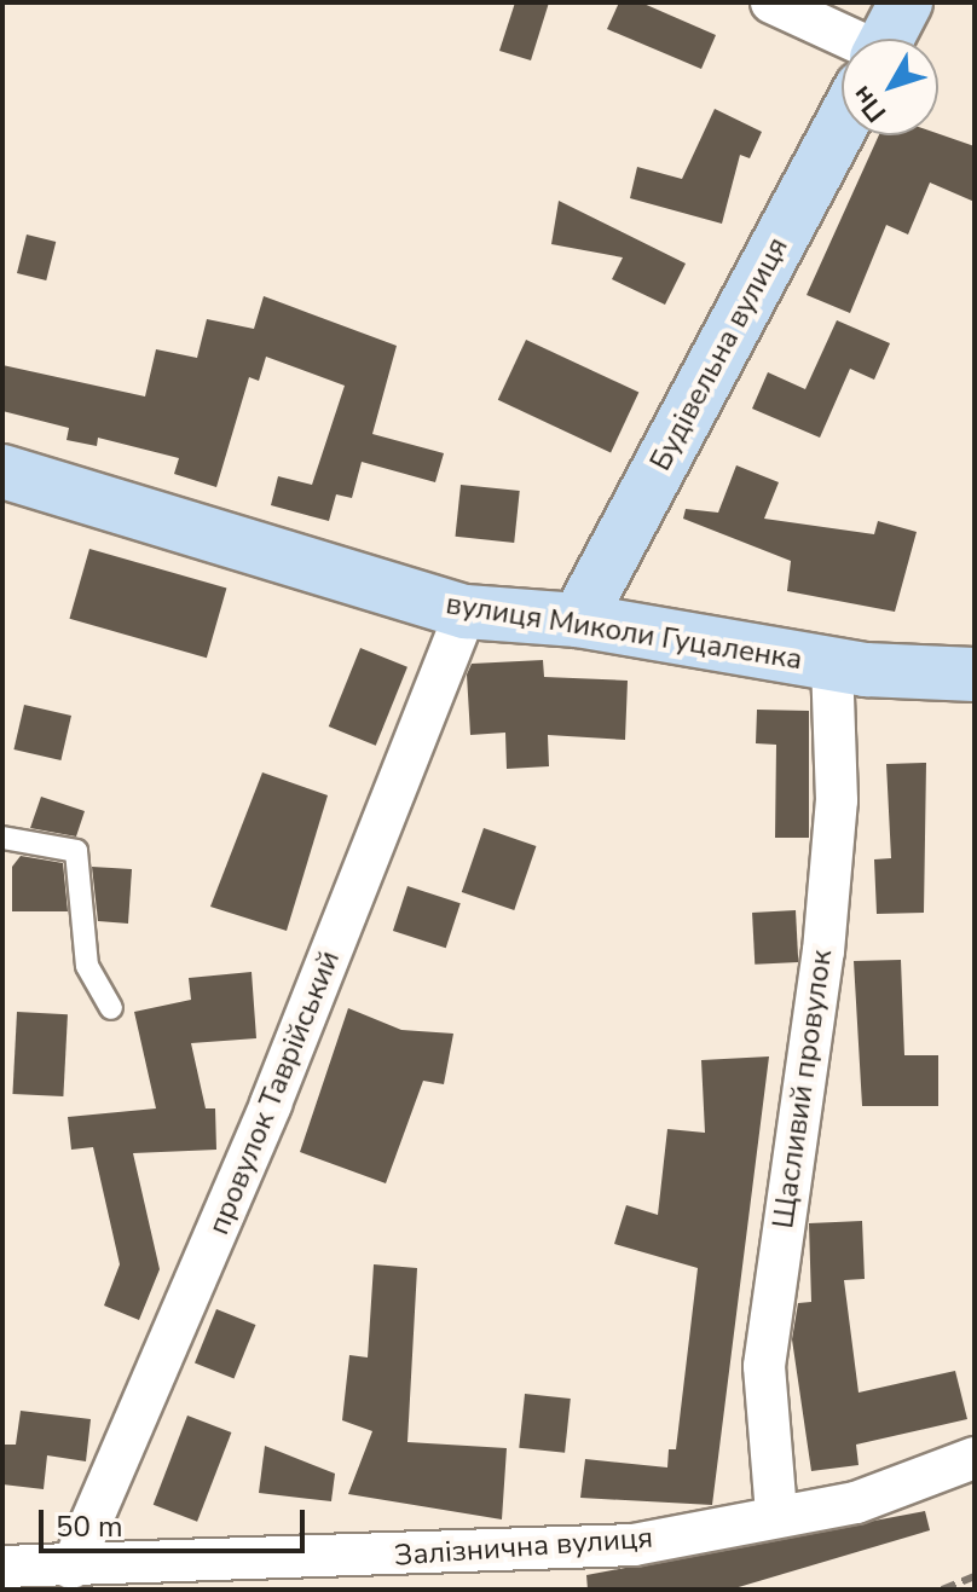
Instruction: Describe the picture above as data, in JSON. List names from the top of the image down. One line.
{"streets":{"street":["Будівельна вулиця","вулиця Миколи Гуцаленка","Щасливий провулок","провулок Таврійський","Залізнична вулиця"]},"crossings":[["Будівельна вулиця","вулиця Миколи Гуцаленка"],["вулиця Миколи Гуцаленка","Щасливий провулок"],["вулиця Миколи Гуцаленка","провулок Таврійський"],["Щасливий провулок","Залізнична вулиця"],["провулок Таврійський","Залізнична вулиця"]],"scale_bar":"50 m","north":"bottom left"}
